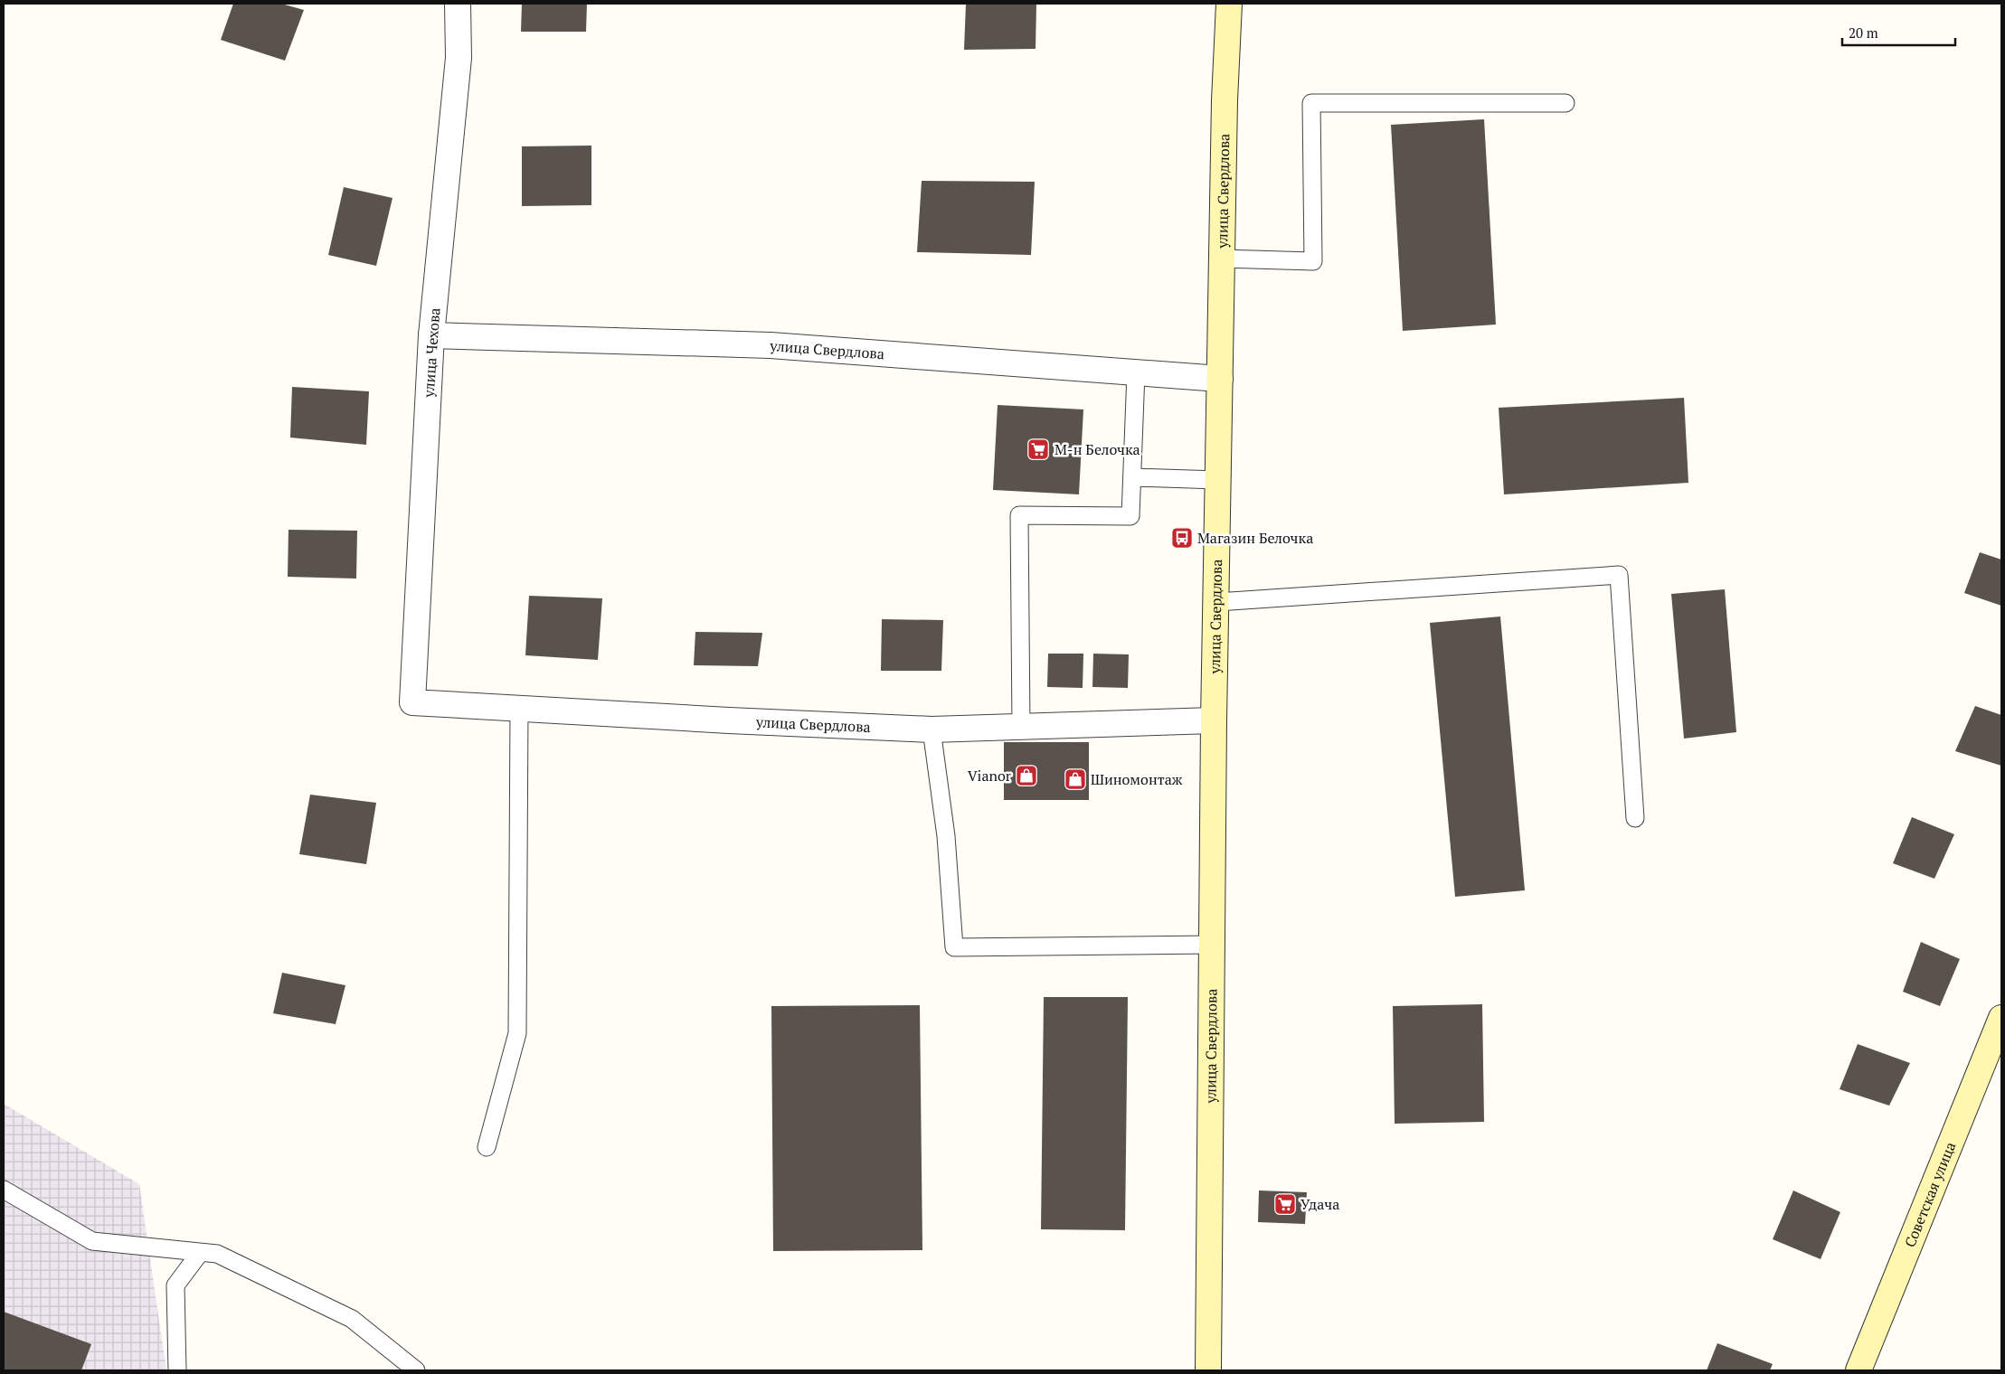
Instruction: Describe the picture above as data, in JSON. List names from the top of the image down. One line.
{"streets":{"main road":["улица Свердлова","Советская улица"],"street":["улица Чехова"]},"crossings":[["улица Свердлова","улица Чехова"]],"places":{"supermarket":["М-н Белочка","Удача"],"bus stop":["Магазин Белочка"],"shop":["Vianor","Шиномонтаж"]},"scale_bar":"20 m"}
